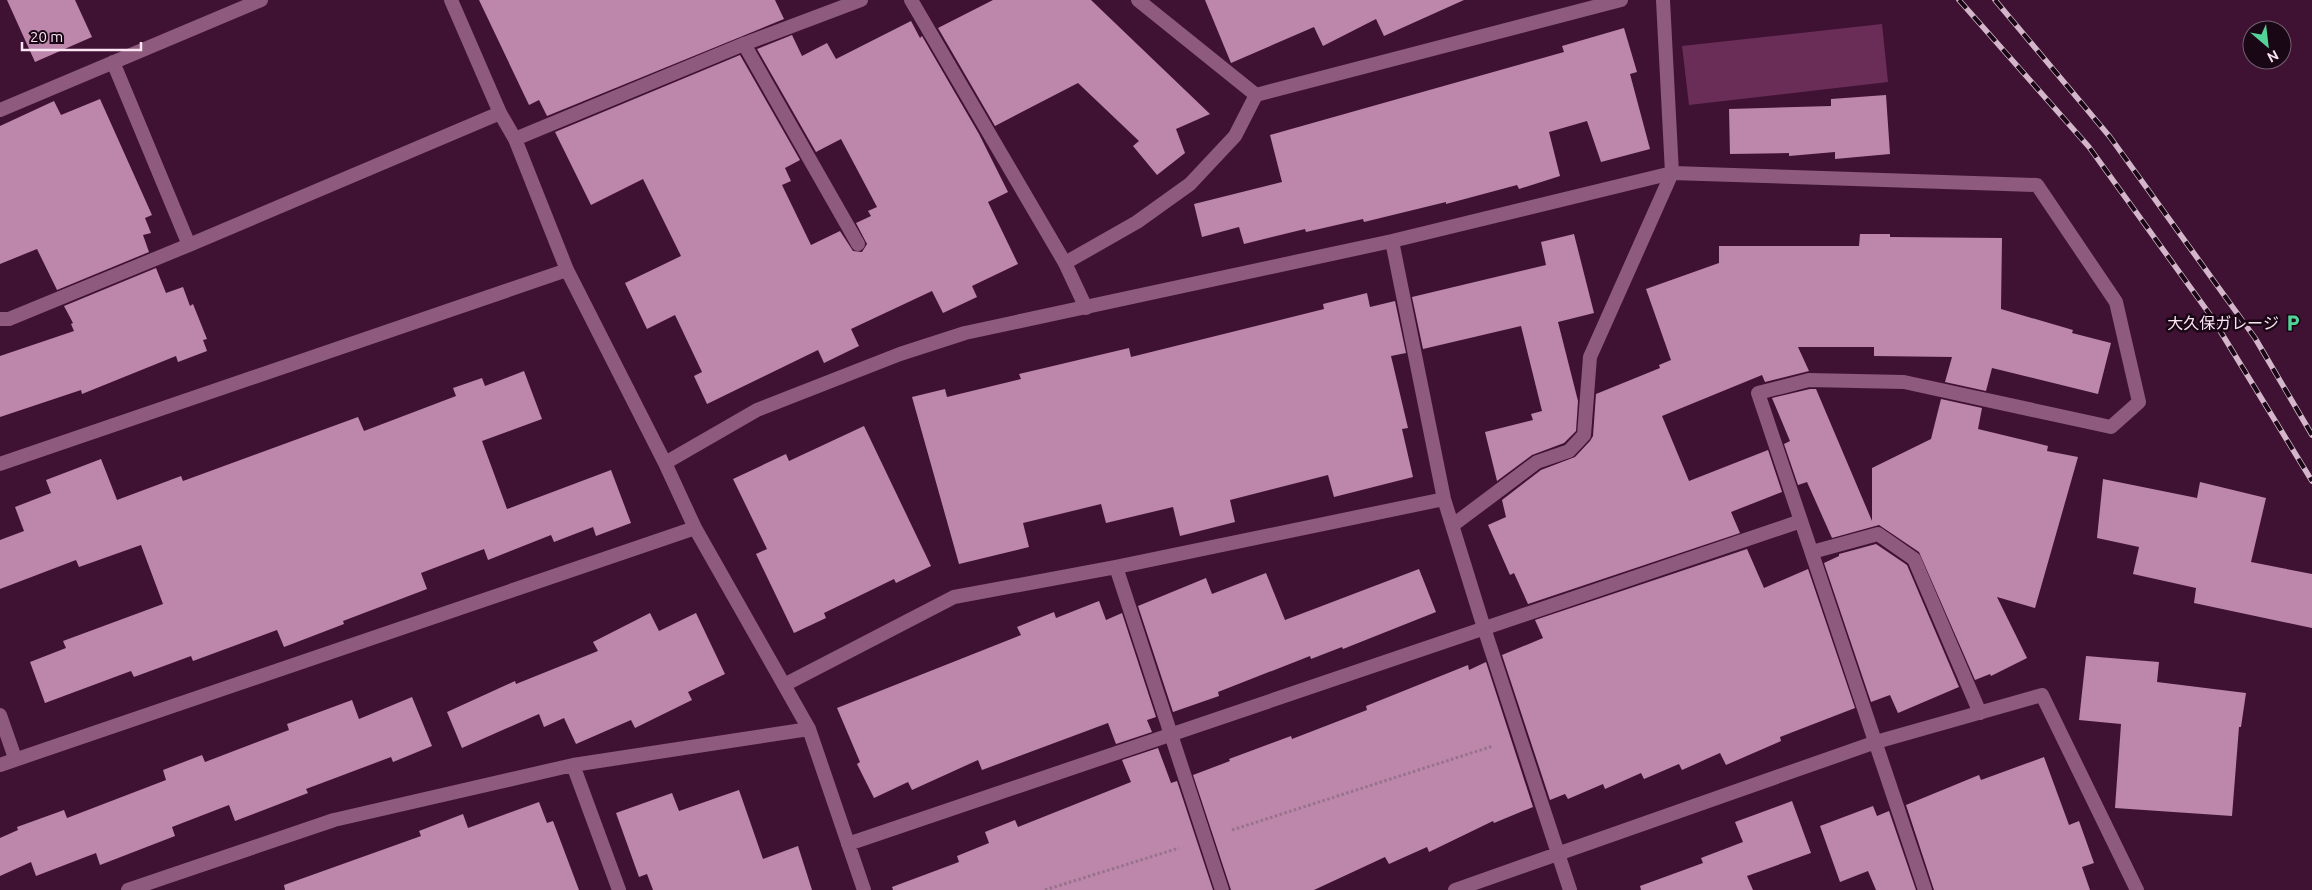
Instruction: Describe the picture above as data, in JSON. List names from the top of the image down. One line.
{"places":{"parking":["大久保ガレージ"]},"scale_bar":"20 m","north":"bottom right"}
